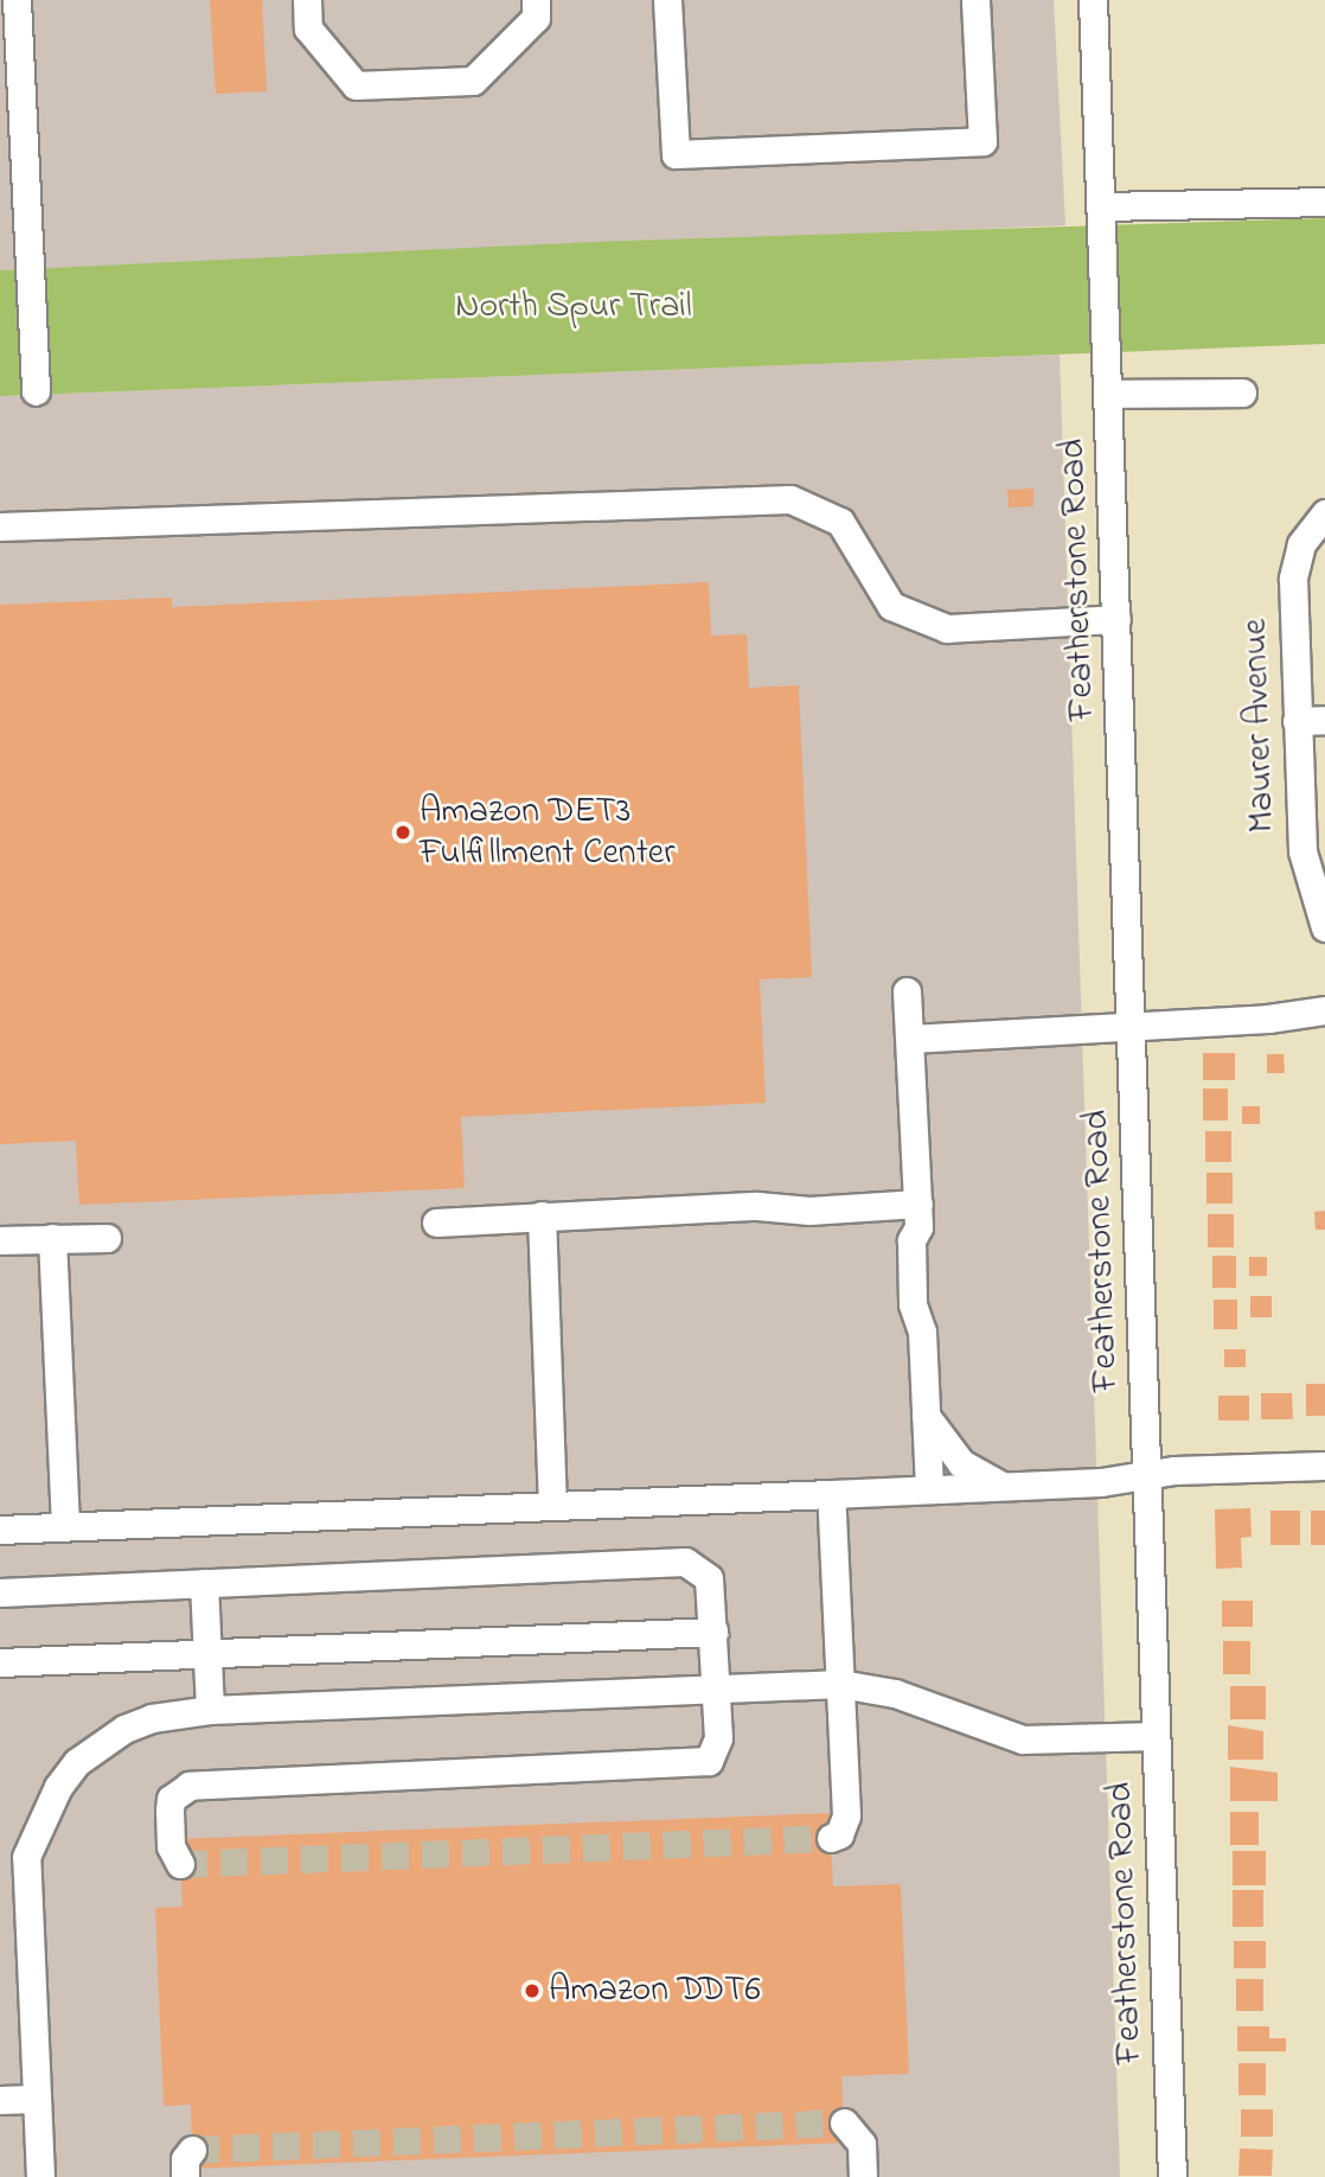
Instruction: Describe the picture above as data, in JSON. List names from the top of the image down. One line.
{"streets":{"street":["Featherstone Road","Maurer Avenue"]},"parks":["North Spur Trail"],"places":["Amazon DET3 Fulfillment Center","Amazon DDT6"]}
